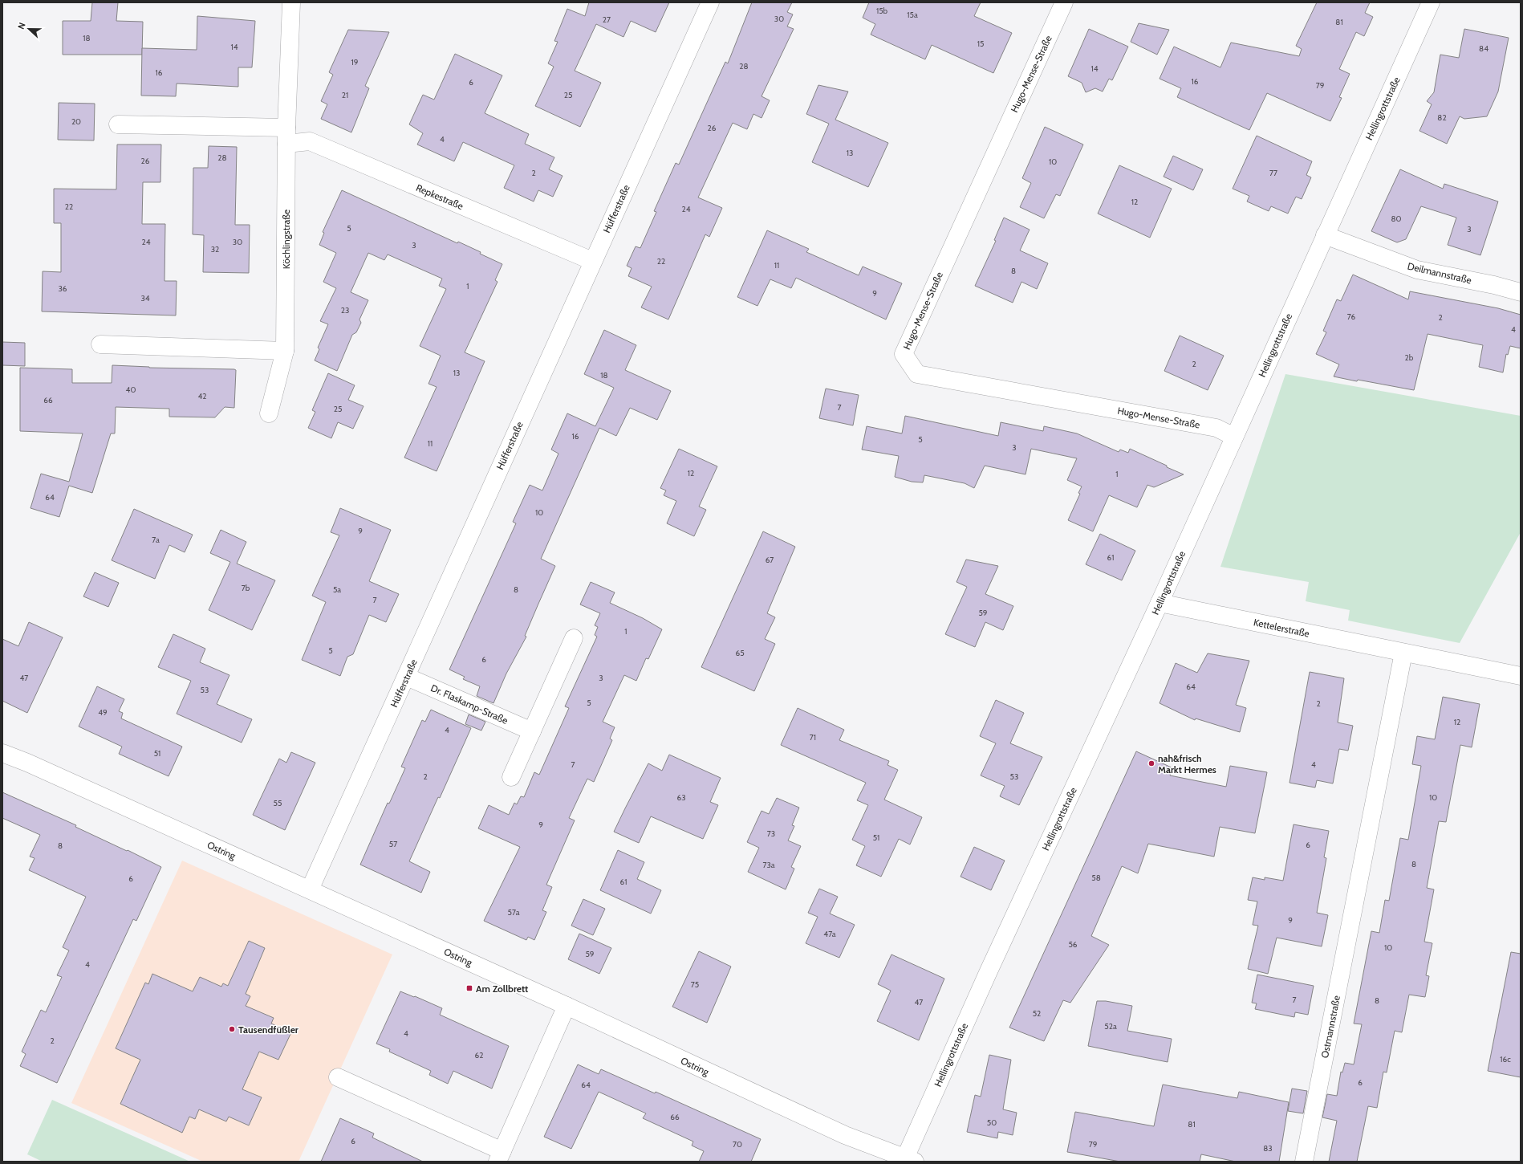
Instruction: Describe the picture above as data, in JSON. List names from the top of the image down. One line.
{"streets":{"street":["Hugo-Mense-Straße","Hellingrottstraße","Repkestraße","Hüfferstraße","Köchlingstraße","Deilmannstraße","Kettelerstraße","Dr. Flaskamp-Straße","Ostring","Ostmannstraße"]},"crossings":[["Hugo-Mense-Straße","Hellingrottstraße"],["Hellingrottstraße","Deilmannstraße"],["Hellingrottstraße","Kettelerstraße"],["Hellingrottstraße","Ostring"],["Repkestraße","Hüfferstraße"],["Repkestraße","Köchlingstraße"],["Hüfferstraße","Dr. Flaskamp-Straße"],["Hüfferstraße","Ostring"],["Kettelerstraße","Ostmannstraße"]],"places":{"other":["nah&frisch Markt Hermes","Tausendfüßler"],"transit":["Am Zollbrett"]},"house_numbers":["15b","15a","30","27","81","18","15","14","84","19","28","14","16","16","6","79","21","25","82","20","26","4","13","28","26","10","2","77","12","22","24","80","5","3","24","30","3","32","22","11","8","1","36","9","34","23","76","2","4","2b","2","13","18","40","42","66","7","25","16","5","11","3","12","1","64","10","9","7a","61","67","7b","5a","8","7","59","1","5","65","6","47","3","64","53","5","2","49","12","4","71","51","7","4","2","53","63","10","55","9","73","51","57","6","8","8","73a","58","6","61","57a","9","47a","56","10","59","4","75","7","8","47","52","52a","4","2","62","16c","6","64","66","50","81","6","70","79","83"],"north":"left"}
